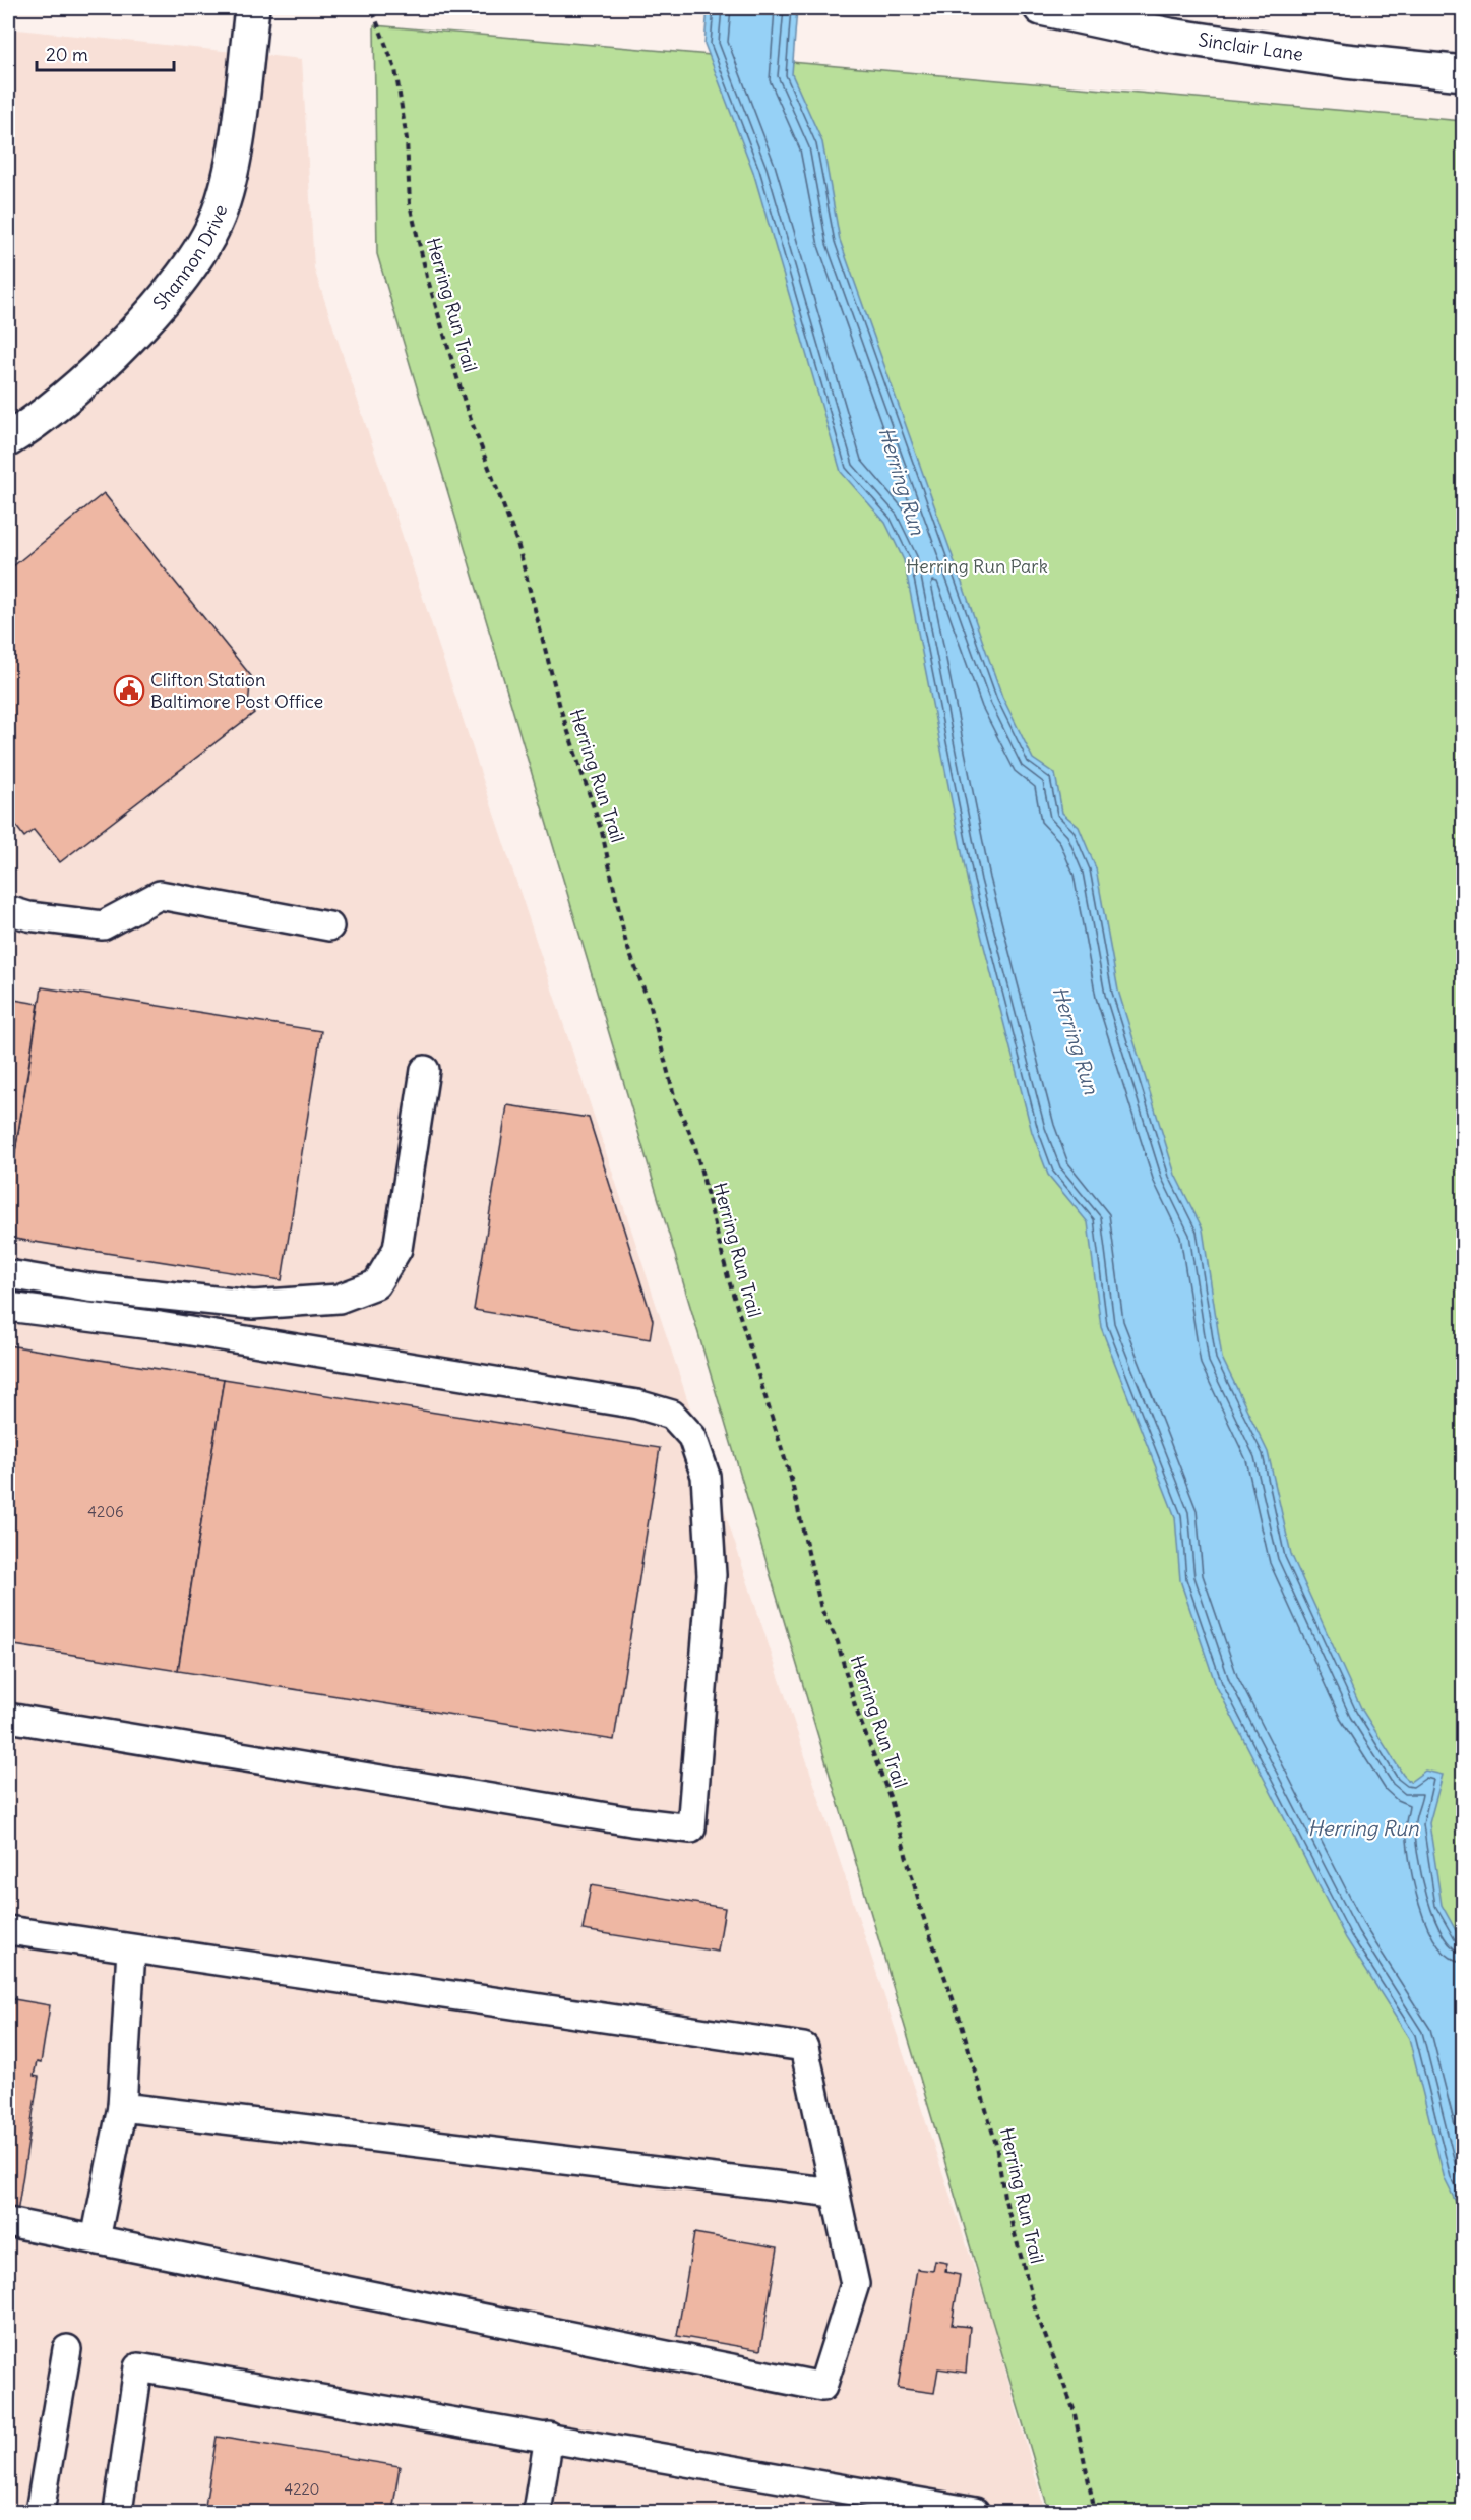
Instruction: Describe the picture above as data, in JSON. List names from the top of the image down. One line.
{"streets":{"street":["Sinclair Lane","Shannon Drive"],"path":["Herring Run Trail"]},"water":["Herring Run"],"parks":["Herring Run Park"],"places":{"public building":["Clifton Station Baltimore Post Office"]},"house_numbers":["4206","4220"],"scale_bar":"20 m"}
